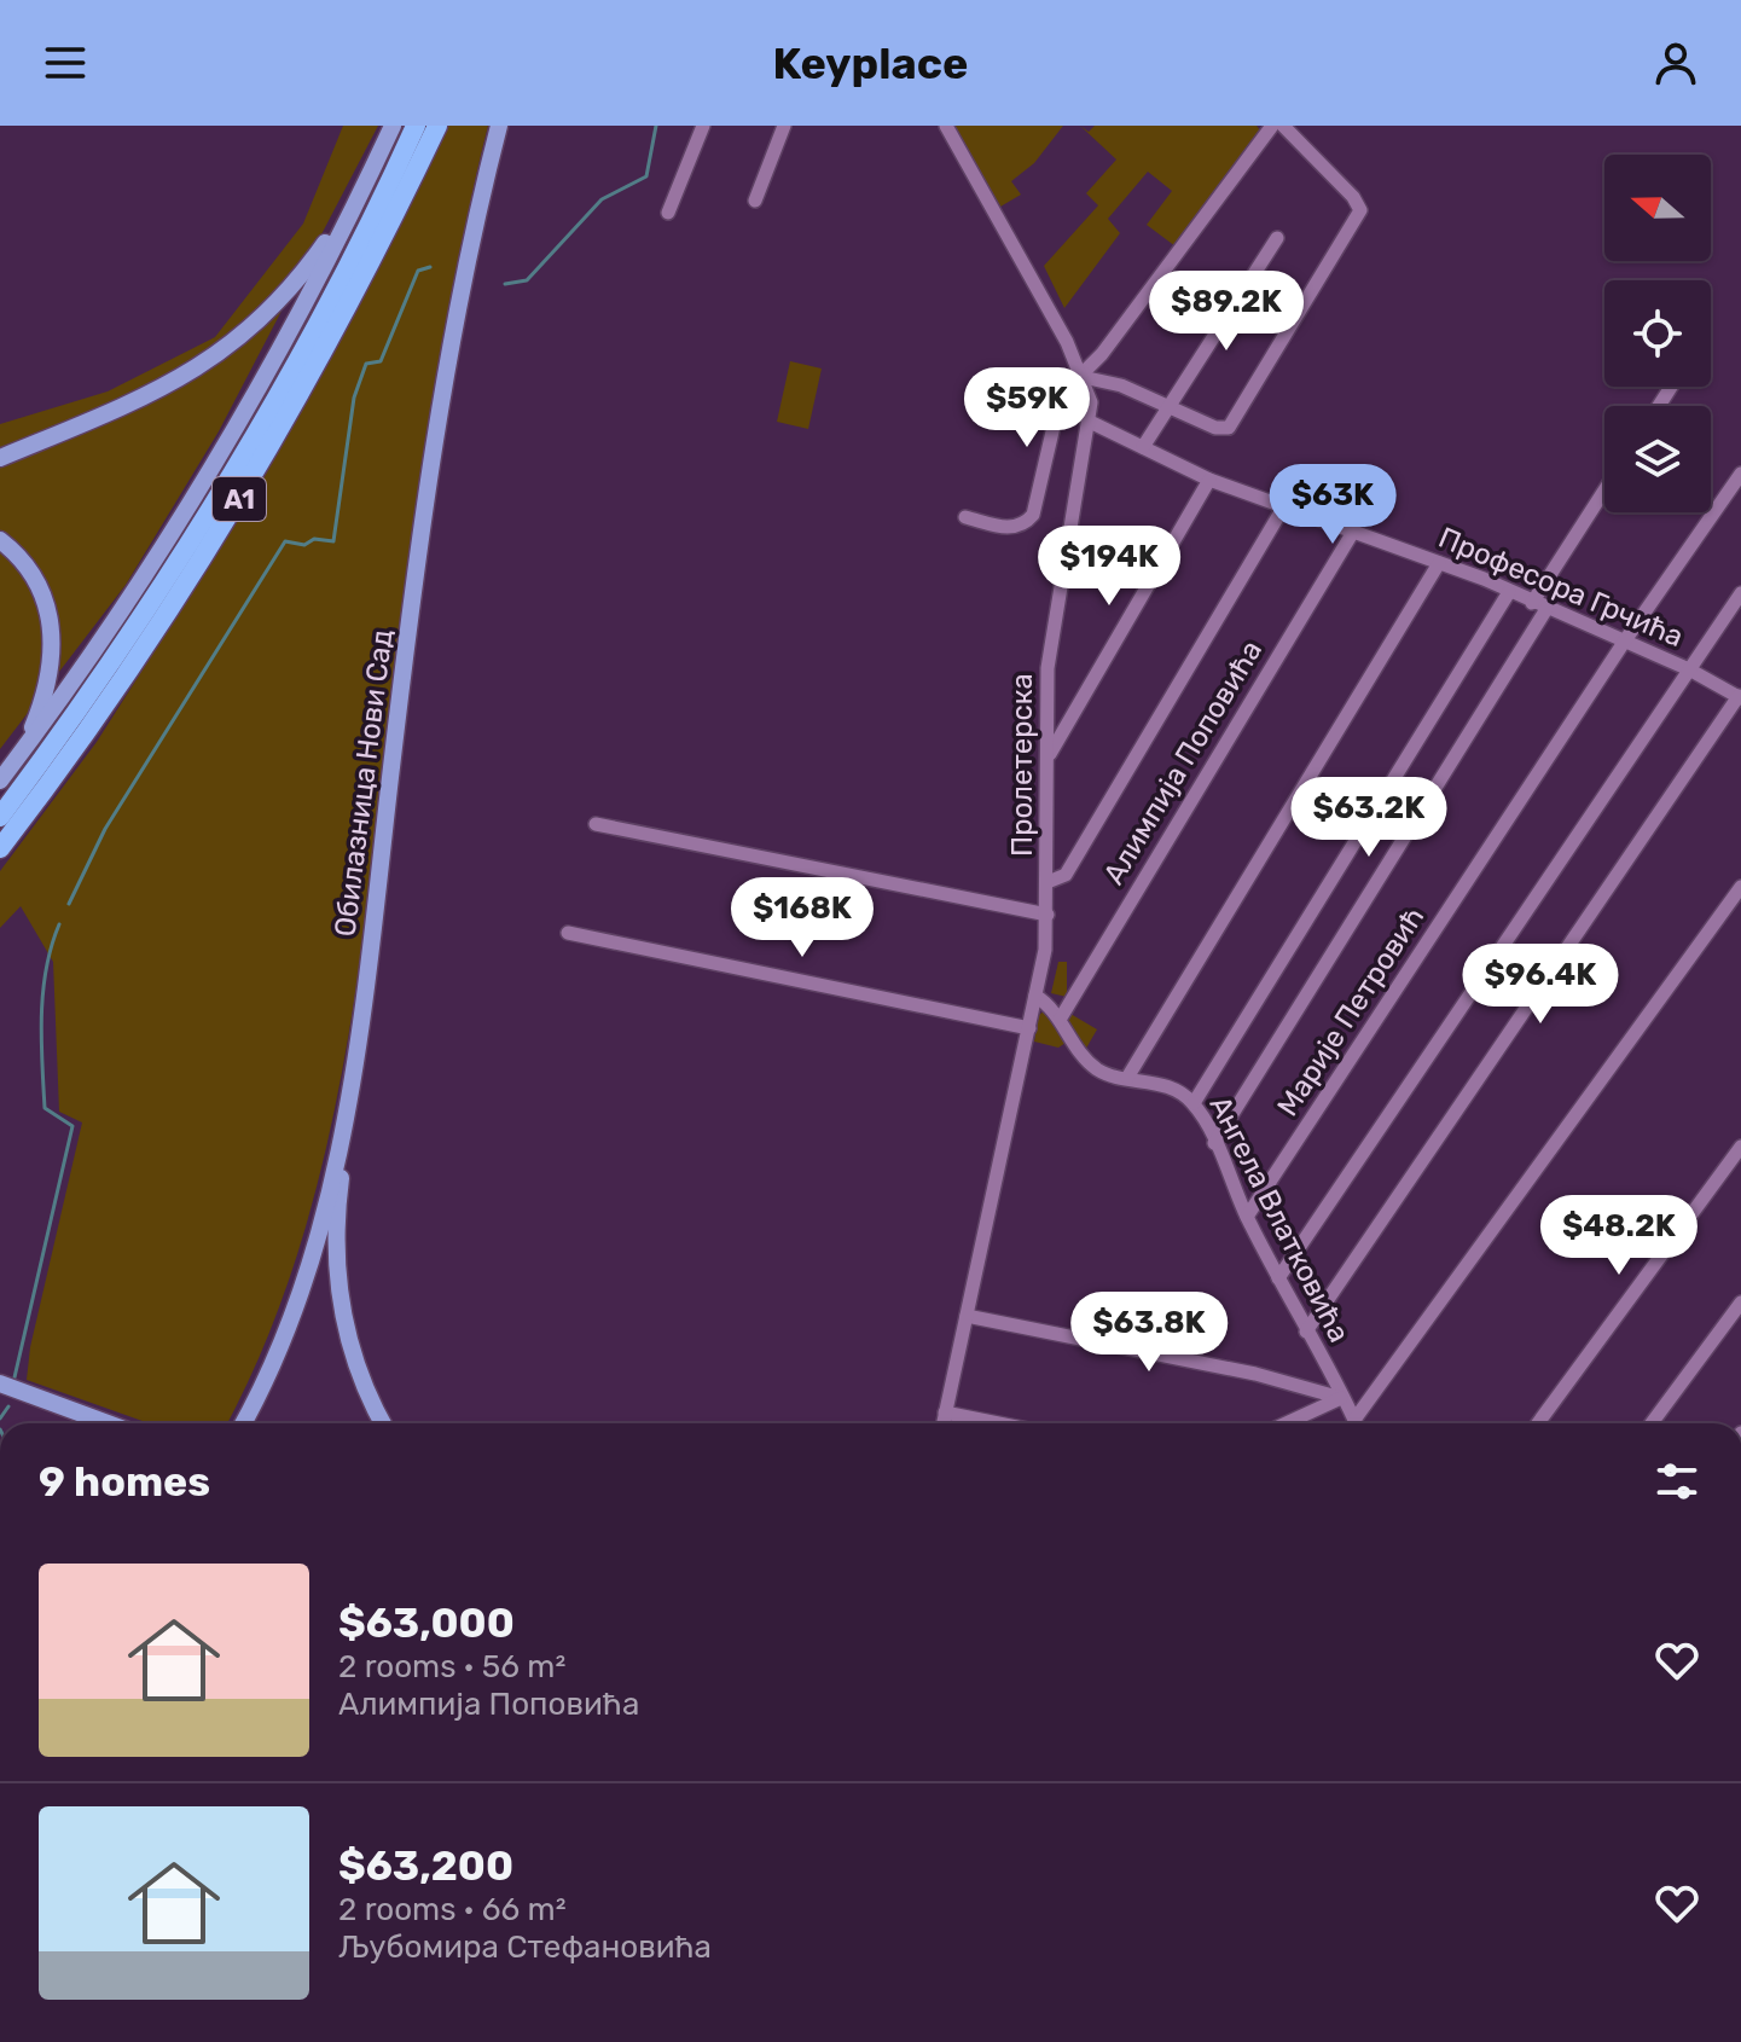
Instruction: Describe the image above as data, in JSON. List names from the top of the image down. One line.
{"streets":{"highway":["A1"],"main road":["Обилазница Нови Сад"],"street":["Професора Грчића","Алимпија Поповића","Пролетерска","Марије Петровић","Ангела Влатковића"]},"crossings":[["Професора Грчића","Алимпија Поповића"],["Професора Грчића","Пролетерска"],["Професора Грчића","Марије Петровић"],["Алимпија Поповића","Ангела Влатковића"],["Пролетерска","Ангела Влатковића"],["Марије Петровић","Ангела Влатковића"]],"north":"left","page":{"header":"Keyplace","price":["$89.2K","$59K","$63K","$194K","$63.2K","$168K","$96.4K","$48.2K","$63.8K"],"heading":"9 homes","list":[{"name":"$63,000","note":"2 rooms · 56 m² · Алимпија Поповића"},{"name":"$63,200","note":"2 rooms · 66 m² · Љубомира Стефановића"}]}}
